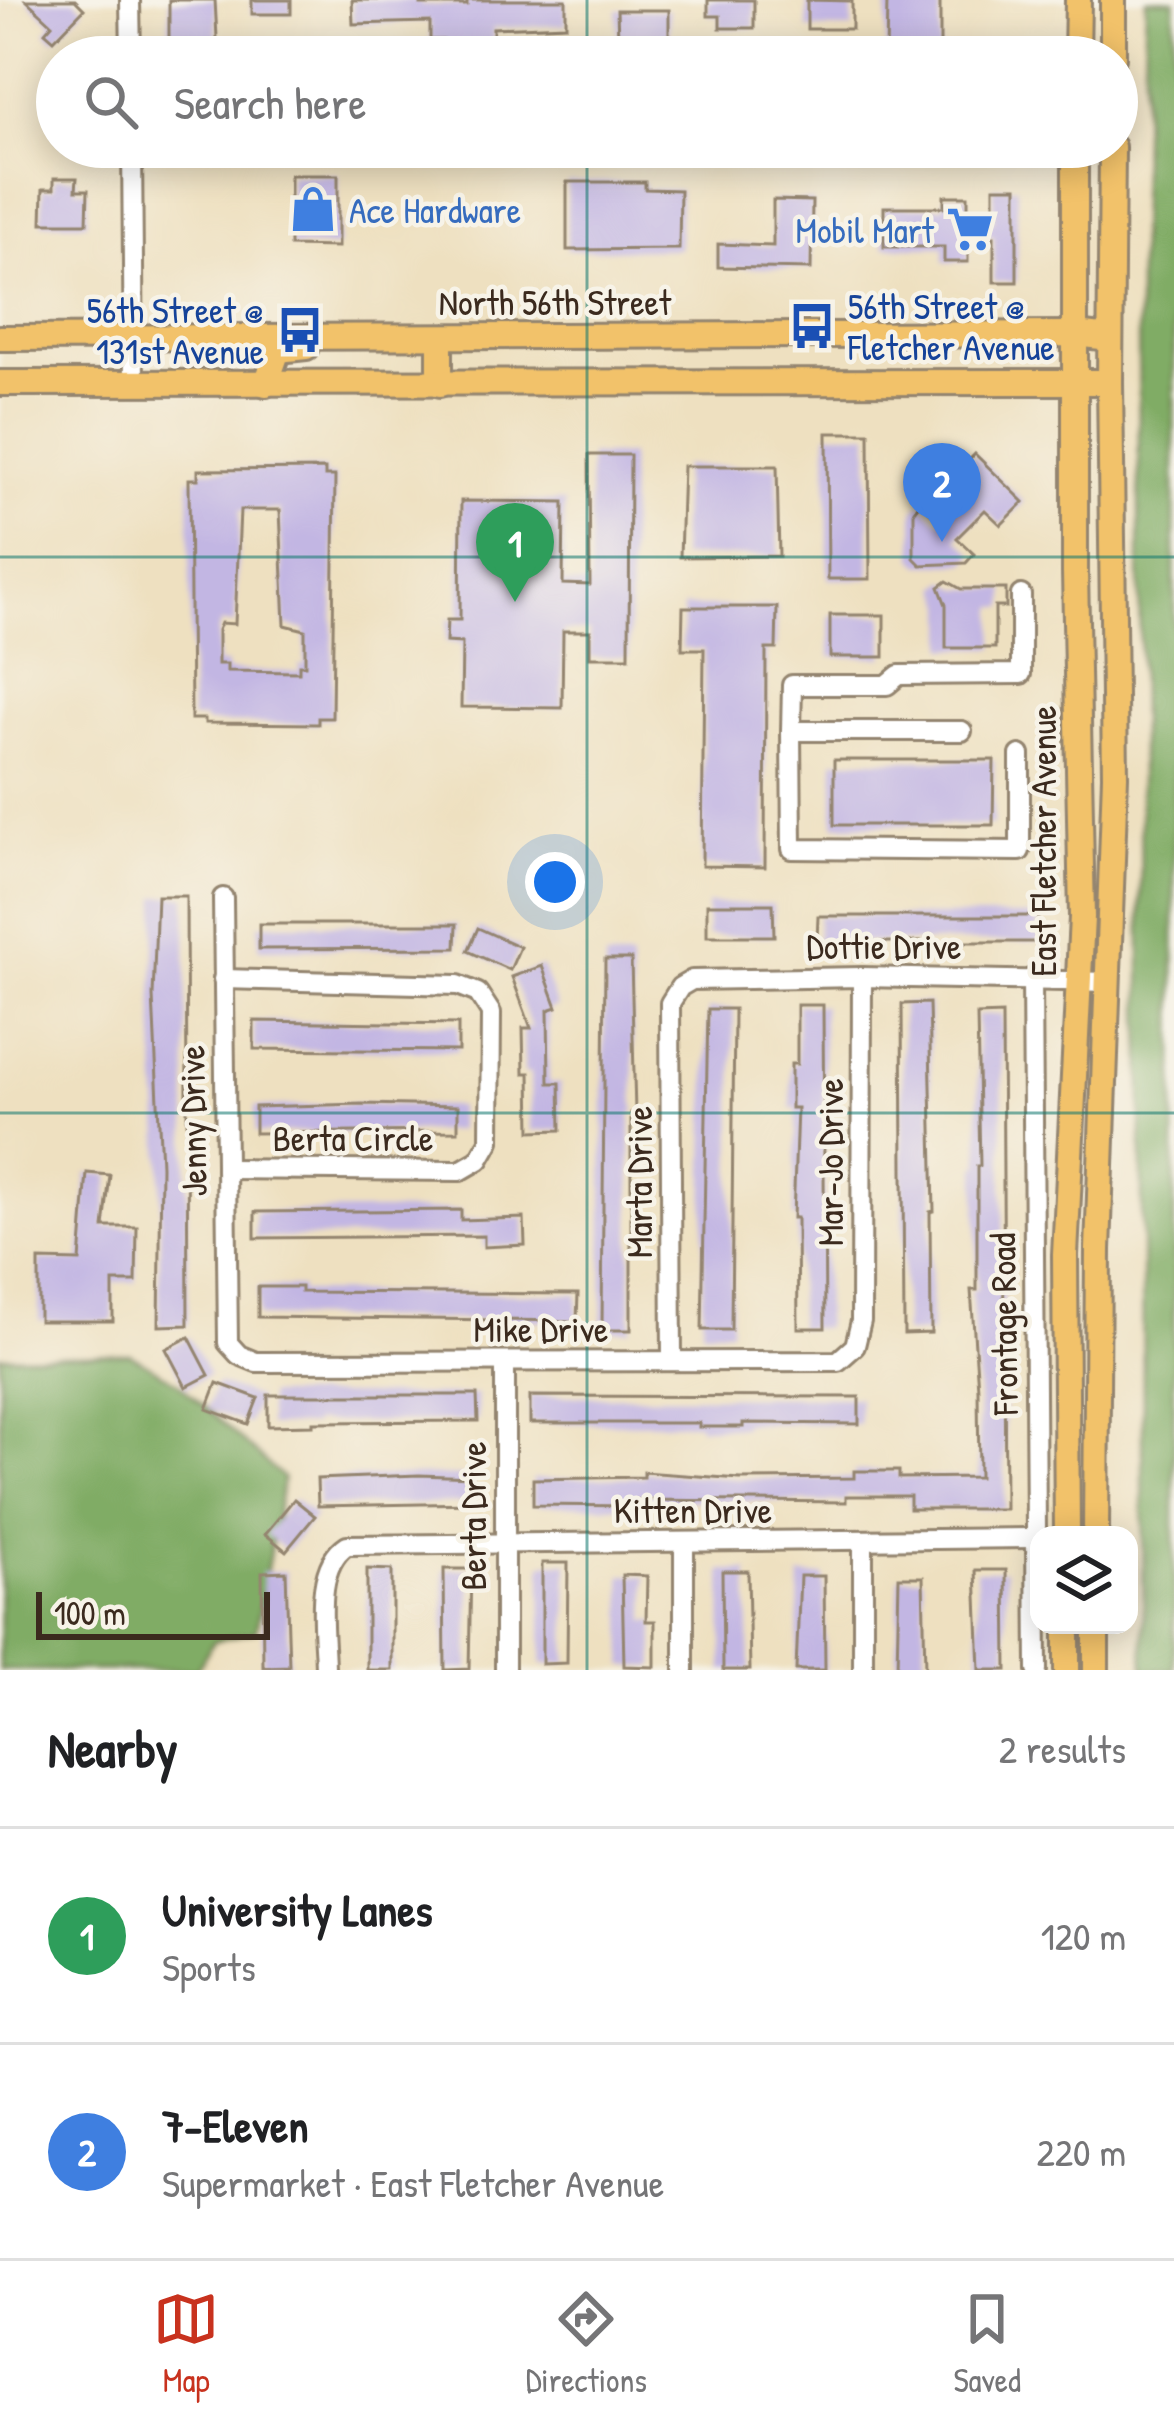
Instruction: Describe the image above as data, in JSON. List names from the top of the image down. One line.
{"streets":{"main road":["North 56th Street","East Fletcher Avenue"],"street":["Dottie Drive","Jenny Drive","Berta Circle","Mar-Jo Drive","Marta Drive","Frontage Road","Mike Drive","Kitten Drive","Berta Drive"]},"crossings":[["North 56th Street","East Fletcher Avenue"],["East Fletcher Avenue","Dottie Drive"],["Dottie Drive","Mar-Jo Drive"],["Dottie Drive","Marta Drive"],["Dottie Drive","Frontage Road"],["Jenny Drive","Berta Circle"],["Jenny Drive","Mike Drive"],["Mar-Jo Drive","Mike Drive"],["Marta Drive","Mike Drive"],["Mike Drive","Berta Drive"],["Kitten Drive","Berta Drive"]],"places":{"shop":["Ace Hardware"],"supermarket":["Mobil Mart"],"bus stop":["56th Street @ Fletcher Avenue","56th Street @ 131st Avenue"]},"scale_bar":"100 m","page":{"search":"Search here","pins":["2","1"],"scale":"100 m","heading":["Nearby","2 results"],"list":[{"mark":"1","name":"University Lanes","note":"Sports","value":"120 m"},{"mark":"2","name":"7-Eleven","note":"Supermarket · East Fletcher Avenue","value":"220 m"}],"nav":["Map","Directions","Saved"]}}
